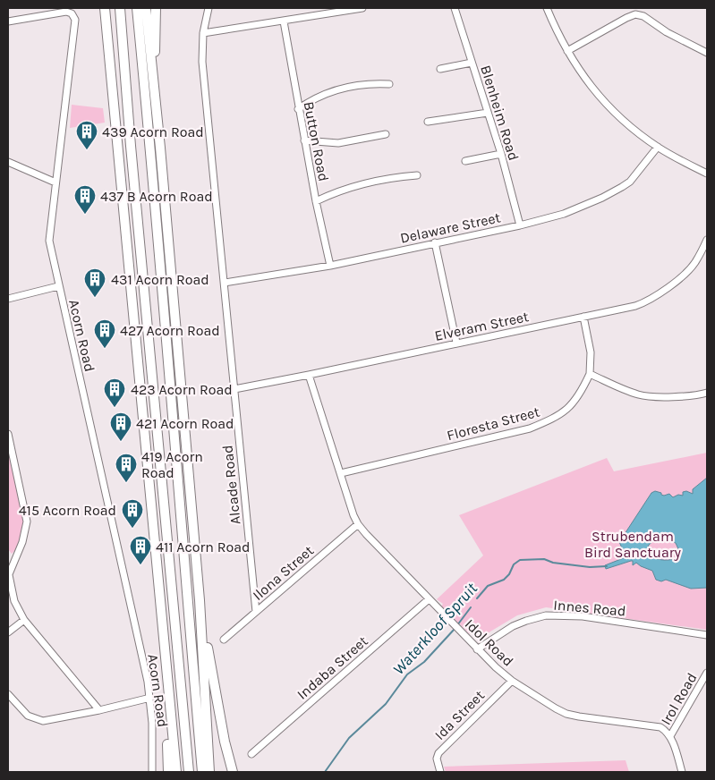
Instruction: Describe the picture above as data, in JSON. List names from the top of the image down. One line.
{"streets":{"street":["Blenheim Road","Button Road","Delaware Street","Elveram Street","Acorn Road","Floresta Street","Alcade Road","Ilona Street","Innes Road","Idol Road","Indaba Street","Irol Road","Ida Street"]},"crossings":[["Blenheim Road","Delaware Street"],["Button Road","Delaware Street"],["Delaware Street","Alcade Road"],["Elveram Street","Alcade Road"],["Elveram Street","Idol Road"],["Floresta Street","Idol Road"],["Alcade Road","Ilona Street"],["Ilona Street","Idol Road"],["Innes Road","Idol Road"],["Idol Road","Indaba Street"],["Idol Road","Irol Road"],["Idol Road","Ida Street"]],"water":["Waterkloof Spruit"],"parks":["Strubendam Bird Sanctuary"],"places":{"building":["439 Acorn Road","437 B Acorn Road","431 Acorn Road","427 Acorn Road","423 Acorn Road","421 Acorn Road","419 Acorn Road","415 Acorn Road","411 Acorn Road"]}}
